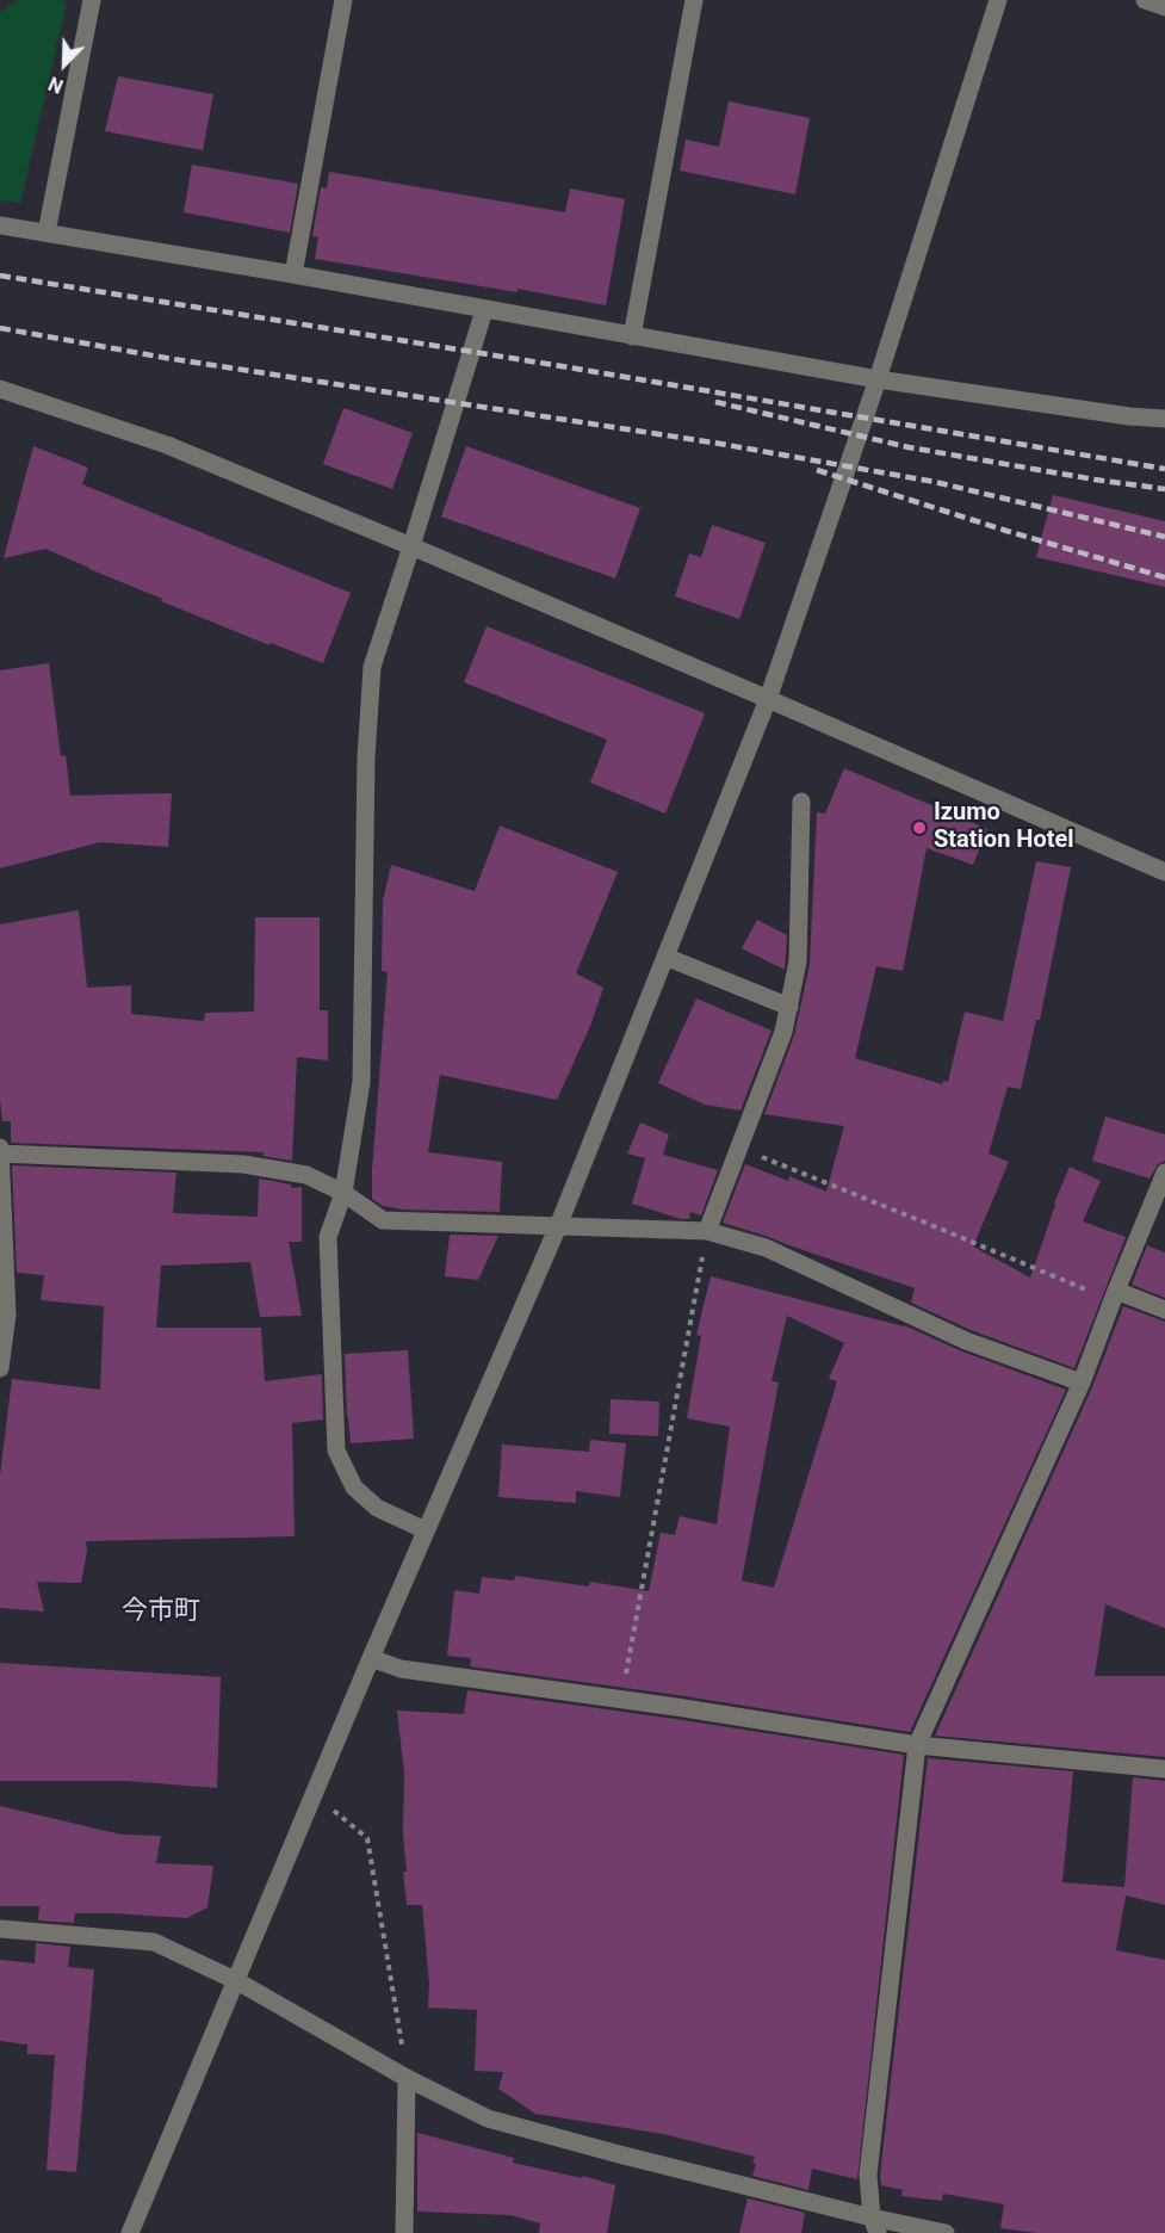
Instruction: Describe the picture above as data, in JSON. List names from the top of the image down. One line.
{"districts":["今市町"],"places":["Izumo Station Hotel"],"north":"bottom left"}
